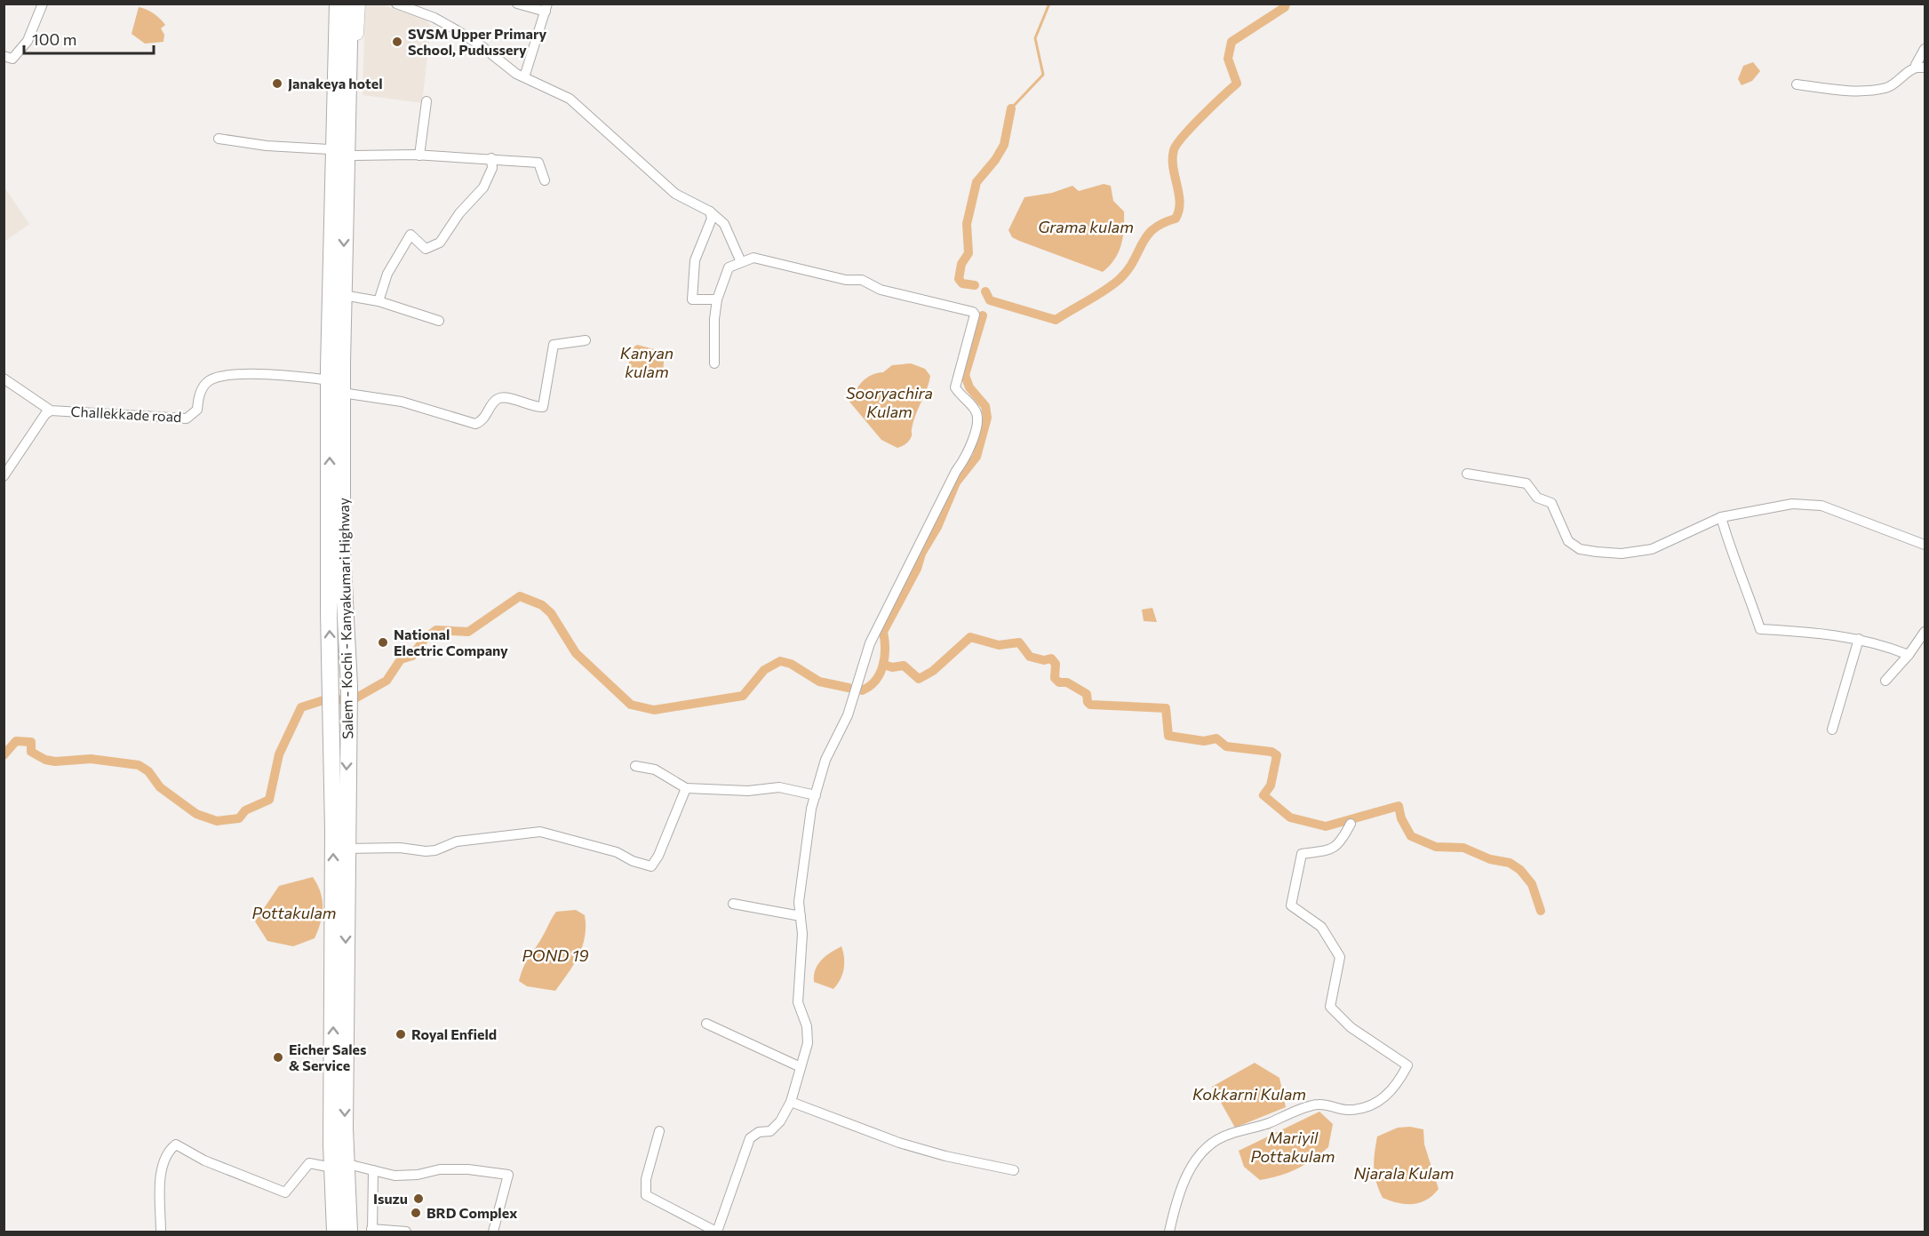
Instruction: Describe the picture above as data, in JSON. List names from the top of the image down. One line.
{"streets":{"highway":["Salem - Kochi - Kanyakumari Highway"],"street":["Challekkade road"]},"crossings":[["Challekkade road","Salem - Kochi - Kanyakumari Highway"]],"water":["Grama kulam","Kanyan kulam","Sooryachira Kulam","Pottakulam","POND 19","Kokkarni Kulam","Mariyil Pottakulam","Njarala Kulam"],"places":["SVSM Upper Primary School, Pudussery","Janakeya hotel","National Electric Company","Royal Enfield","Eicher Sales & Service","Isuzu","BRD Complex"],"scale_bar":"100 m"}
